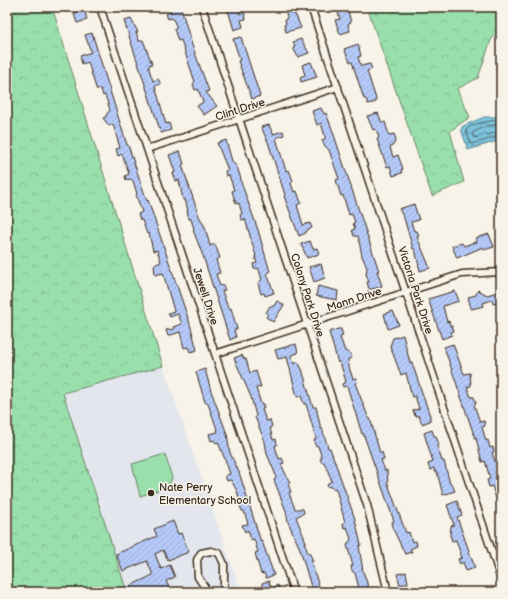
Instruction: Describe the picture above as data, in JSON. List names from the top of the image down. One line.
{"streets":{"street":["Clint Drive","Victoria Park Drive","Colony Park Drive","Jewell Drive","Mann Drive"]},"crossings":[["Clint Drive","Victoria Park Drive"],["Clint Drive","Colony Park Drive"],["Clint Drive","Jewell Drive"],["Victoria Park Drive","Mann Drive"],["Colony Park Drive","Mann Drive"],["Jewell Drive","Mann Drive"]],"places":["Nate Perry Elementary School"]}
